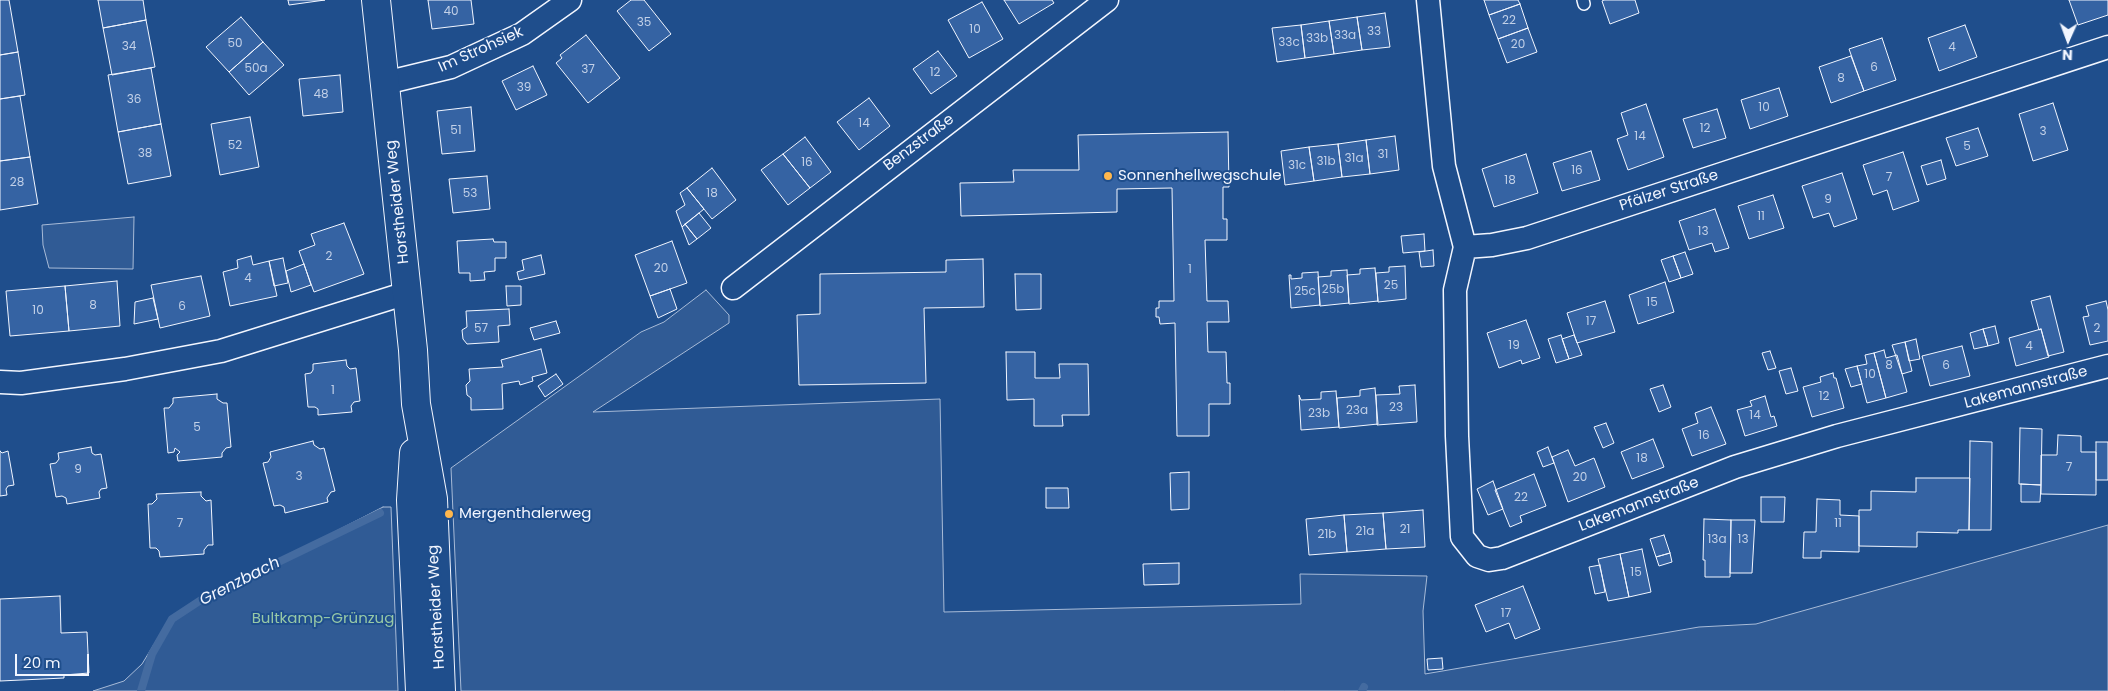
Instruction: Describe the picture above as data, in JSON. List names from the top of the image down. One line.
{"streets":{"street":["Im Strohsiek","Benzstraße","Pfälzer Straße","Horstheider Weg","Lakemannstraße"]},"crossings":[["Im Strohsiek","Horstheider Weg"],["Pfälzer Straße","Lakemannstraße"]],"water":["Grenzbach"],"parks":["Bultkamp-Grünzug"],"places":["Sonnenhellwegschule","Mergenthalerweg"],"house_numbers":["40","22","35","10","33","33a","33b","33c","50","20","34","4","6","50a","37","12","8","39","48","36","10","14","12","51","3","14","52","5","38","31","31a","31b","16","31c","16","7","18","28","53","18","9","11","13","2","20","1","4","25","25b","25c","15","8","6","10","17","57","2","19","4","8","6","10","1","12","23","23a","23b","14","5","16","18","7","9","3","20","22","7","11","21","21a","21b","13a","13","15","17"],"scale_bar":"20 m","north":"bottom"}
